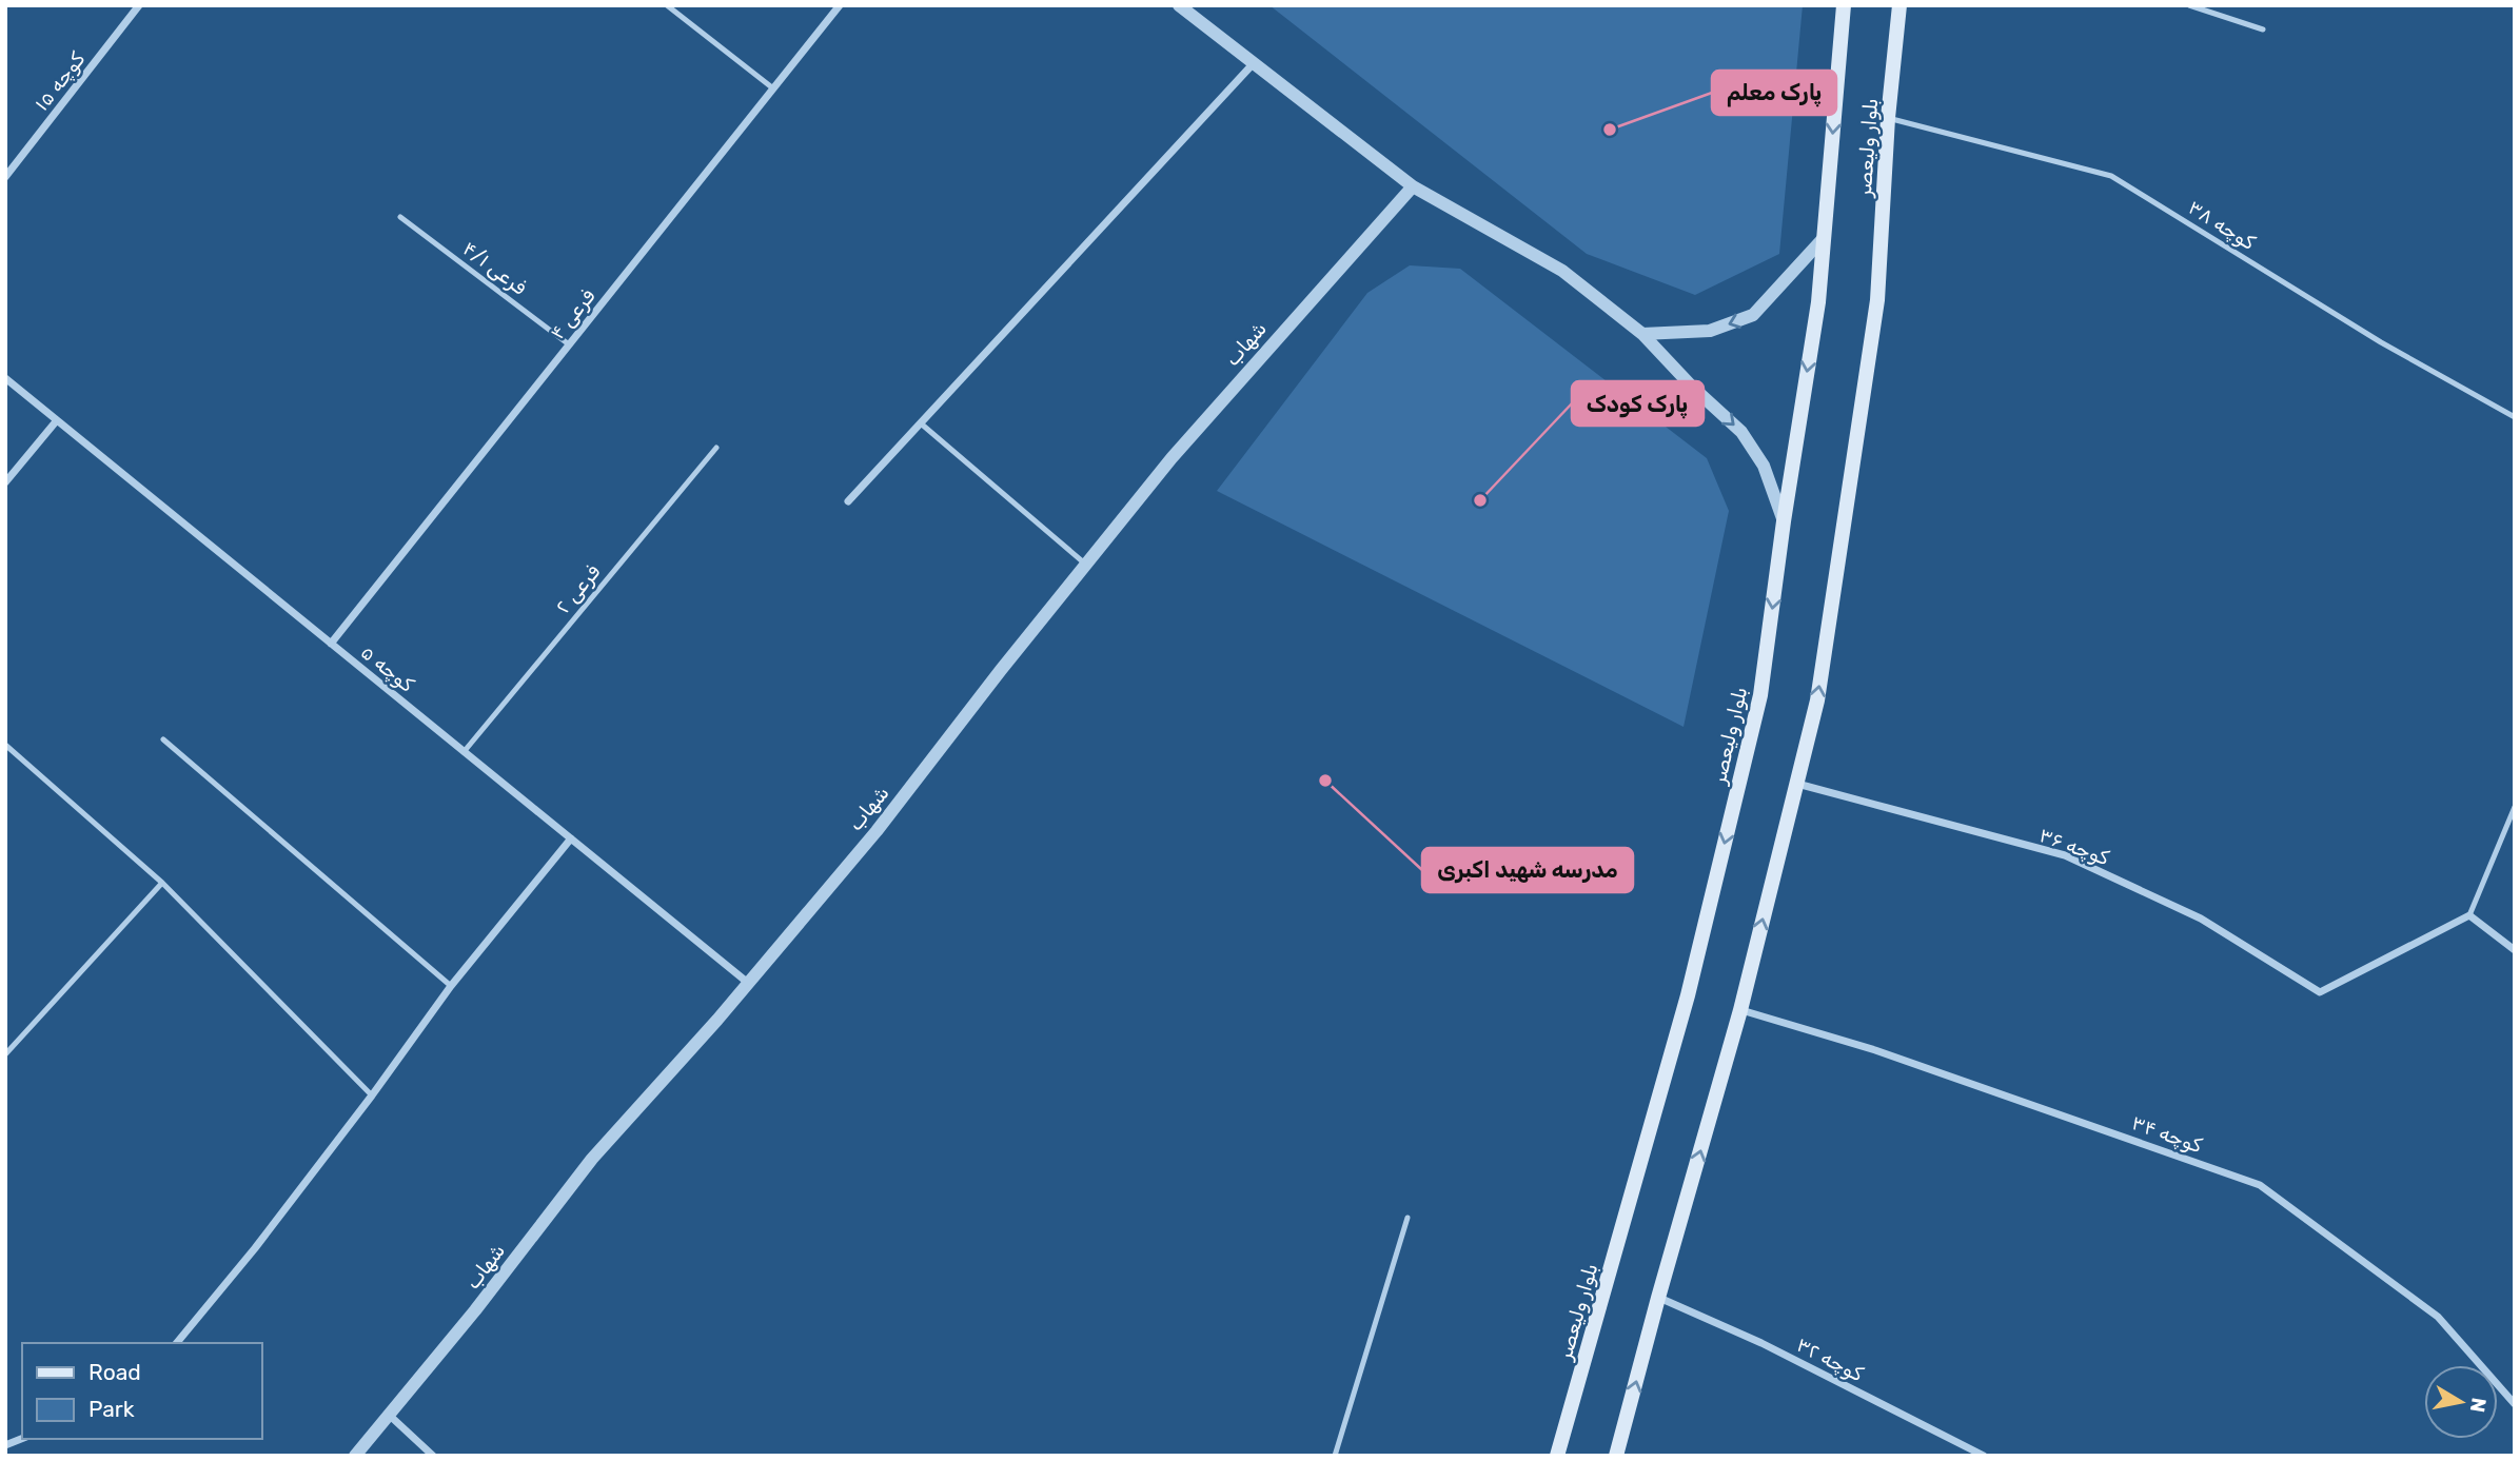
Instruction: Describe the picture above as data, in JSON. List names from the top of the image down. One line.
{"streets":{"main road":["بلوار ولیعصر"],"street":["کوچه ۱۵","فرعی ۴","شهاب","کوچه ۵","۳۶ کوچه","کوچه ۳۴","کوچه ۳۲"],"lane":["کوچه ۳۸","فرعی ۴/۱","فرعی ۲"]},"crossings":[["بلوار ولیعصر","کوچه ۳۸"],["بلوار ولیعصر","۳۶ کوچه"],["بلوار ولیعصر","کوچه ۳۴"],["بلوار ولیعصر","کوچه ۳۲"],["فرعی ۴/۱","فرعی ۴"],["فرعی ۴","کوچه ۵"],["شهاب","کوچه ۵"],["فرعی ۲","کوچه ۵"]],"places":["پارک معلم","پارک کودک","مدرسه شهید اکبری"],"legend":["Road","Park"],"north":"right"}
